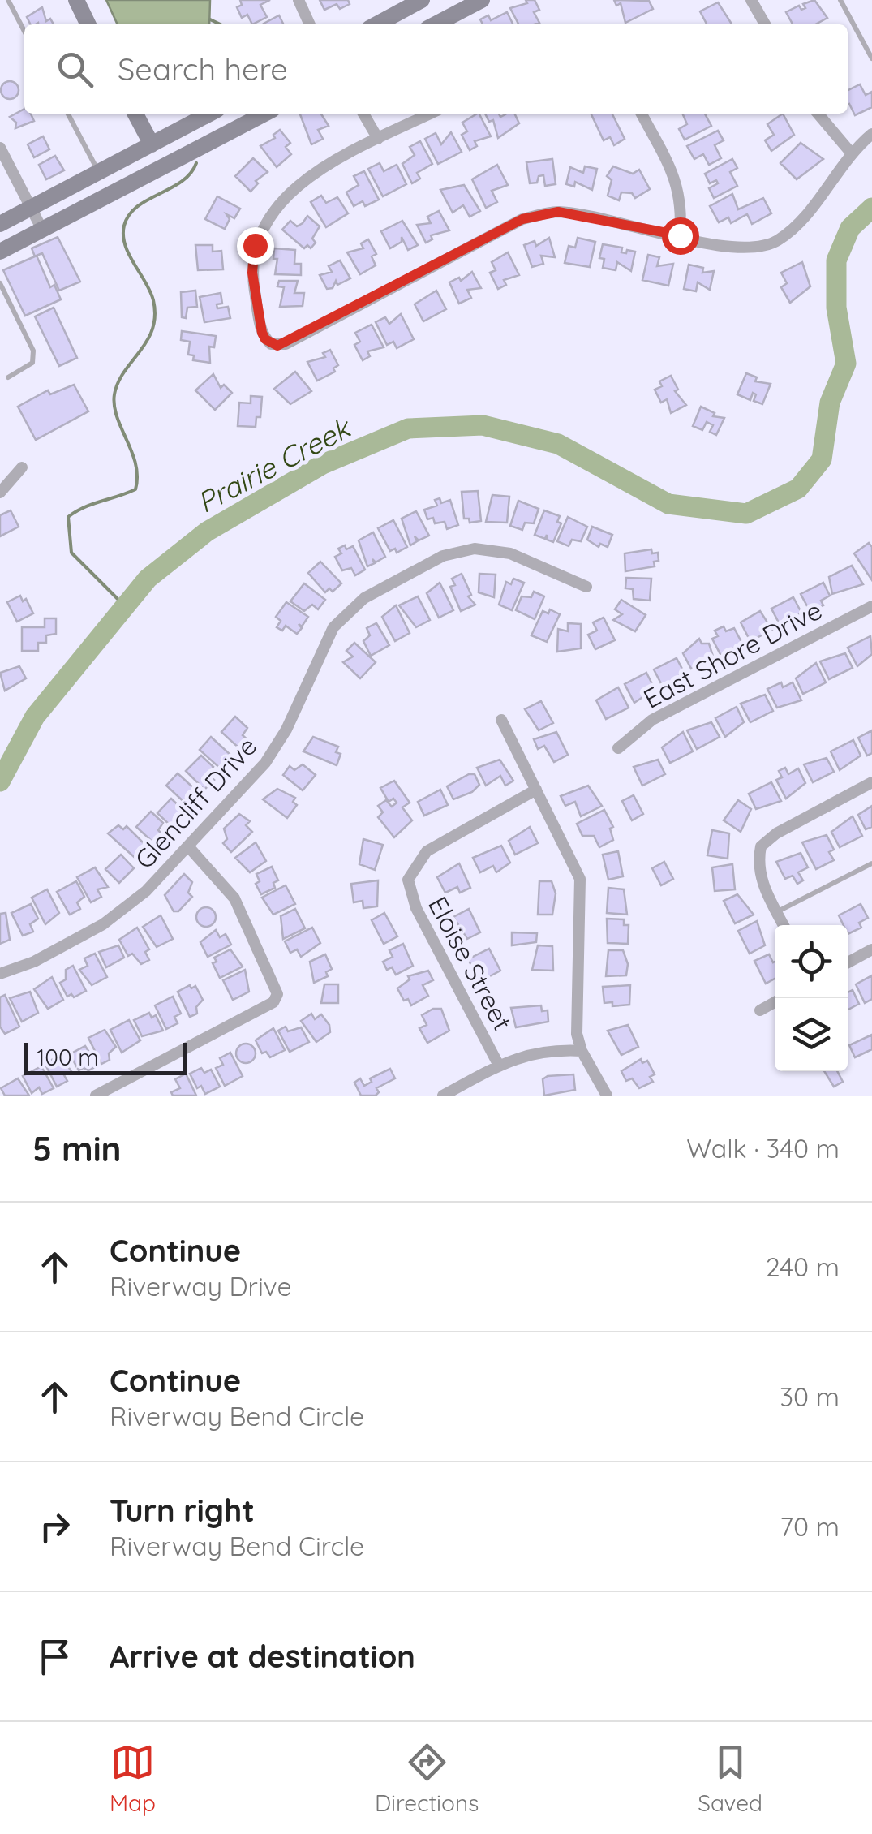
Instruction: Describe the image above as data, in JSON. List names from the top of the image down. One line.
{"streets":{"street":["East Shore Drive","Glencliff Drive","Eloise Street"]},"water":["Prairie Creek"],"scale_bar":"100 m","page":{"search":"Search here","scale":"100 m","heading":["5 min","Walk · 340 m"],"list":[["Continue","Riverway Drive","240 m"],["Continue","Riverway Bend Circle","30 m"],["Turn right","Riverway Bend Circle","70 m"],"Arrive at destination"],"nav":["Map","Directions","Saved"]}}
